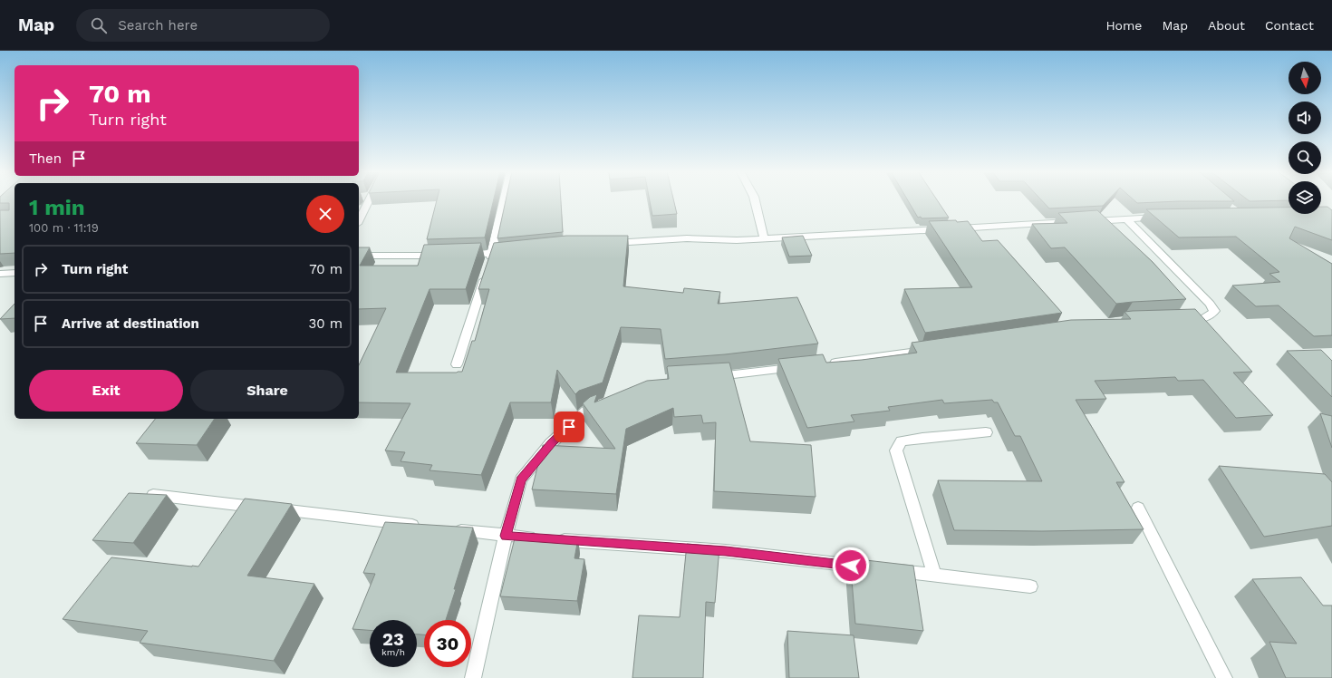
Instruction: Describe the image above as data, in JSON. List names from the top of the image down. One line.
{"north":"bottom","page":{"header":"Map","search":"Search here","nav":["Home","Map","About","Contact"],"turn":["70 m","Turn right"],"then":"Then","heading":["1 min","100 m · 11:19"],"list":[{"name":"Turn right","value":"70 m"},{"name":"Arrive at destination","value":"30 m"}],"buttons":["Exit","Share"],"speed":"23 km/h","limit":"30"}}
